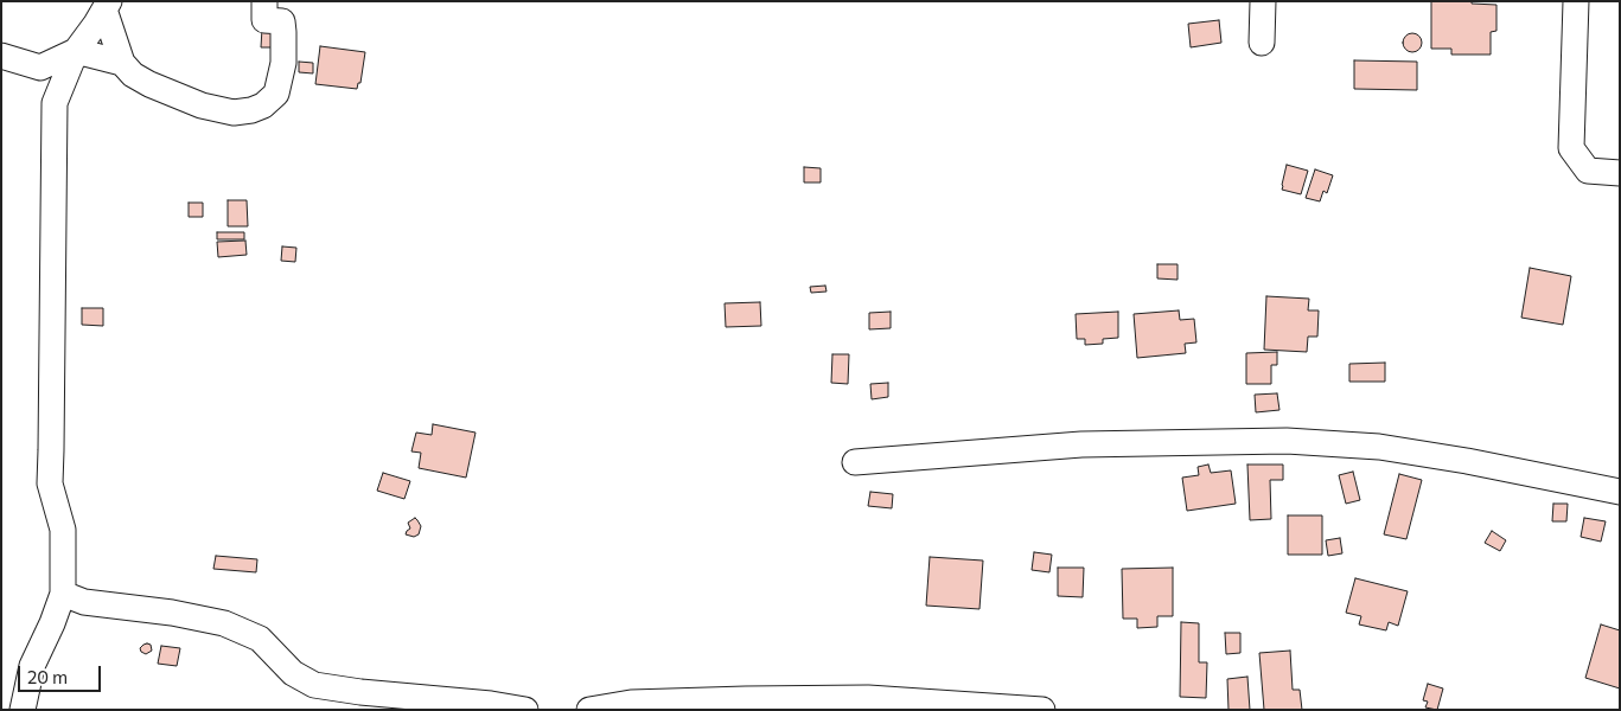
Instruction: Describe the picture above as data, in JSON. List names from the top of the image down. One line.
{"scale_bar":"20 m"}
